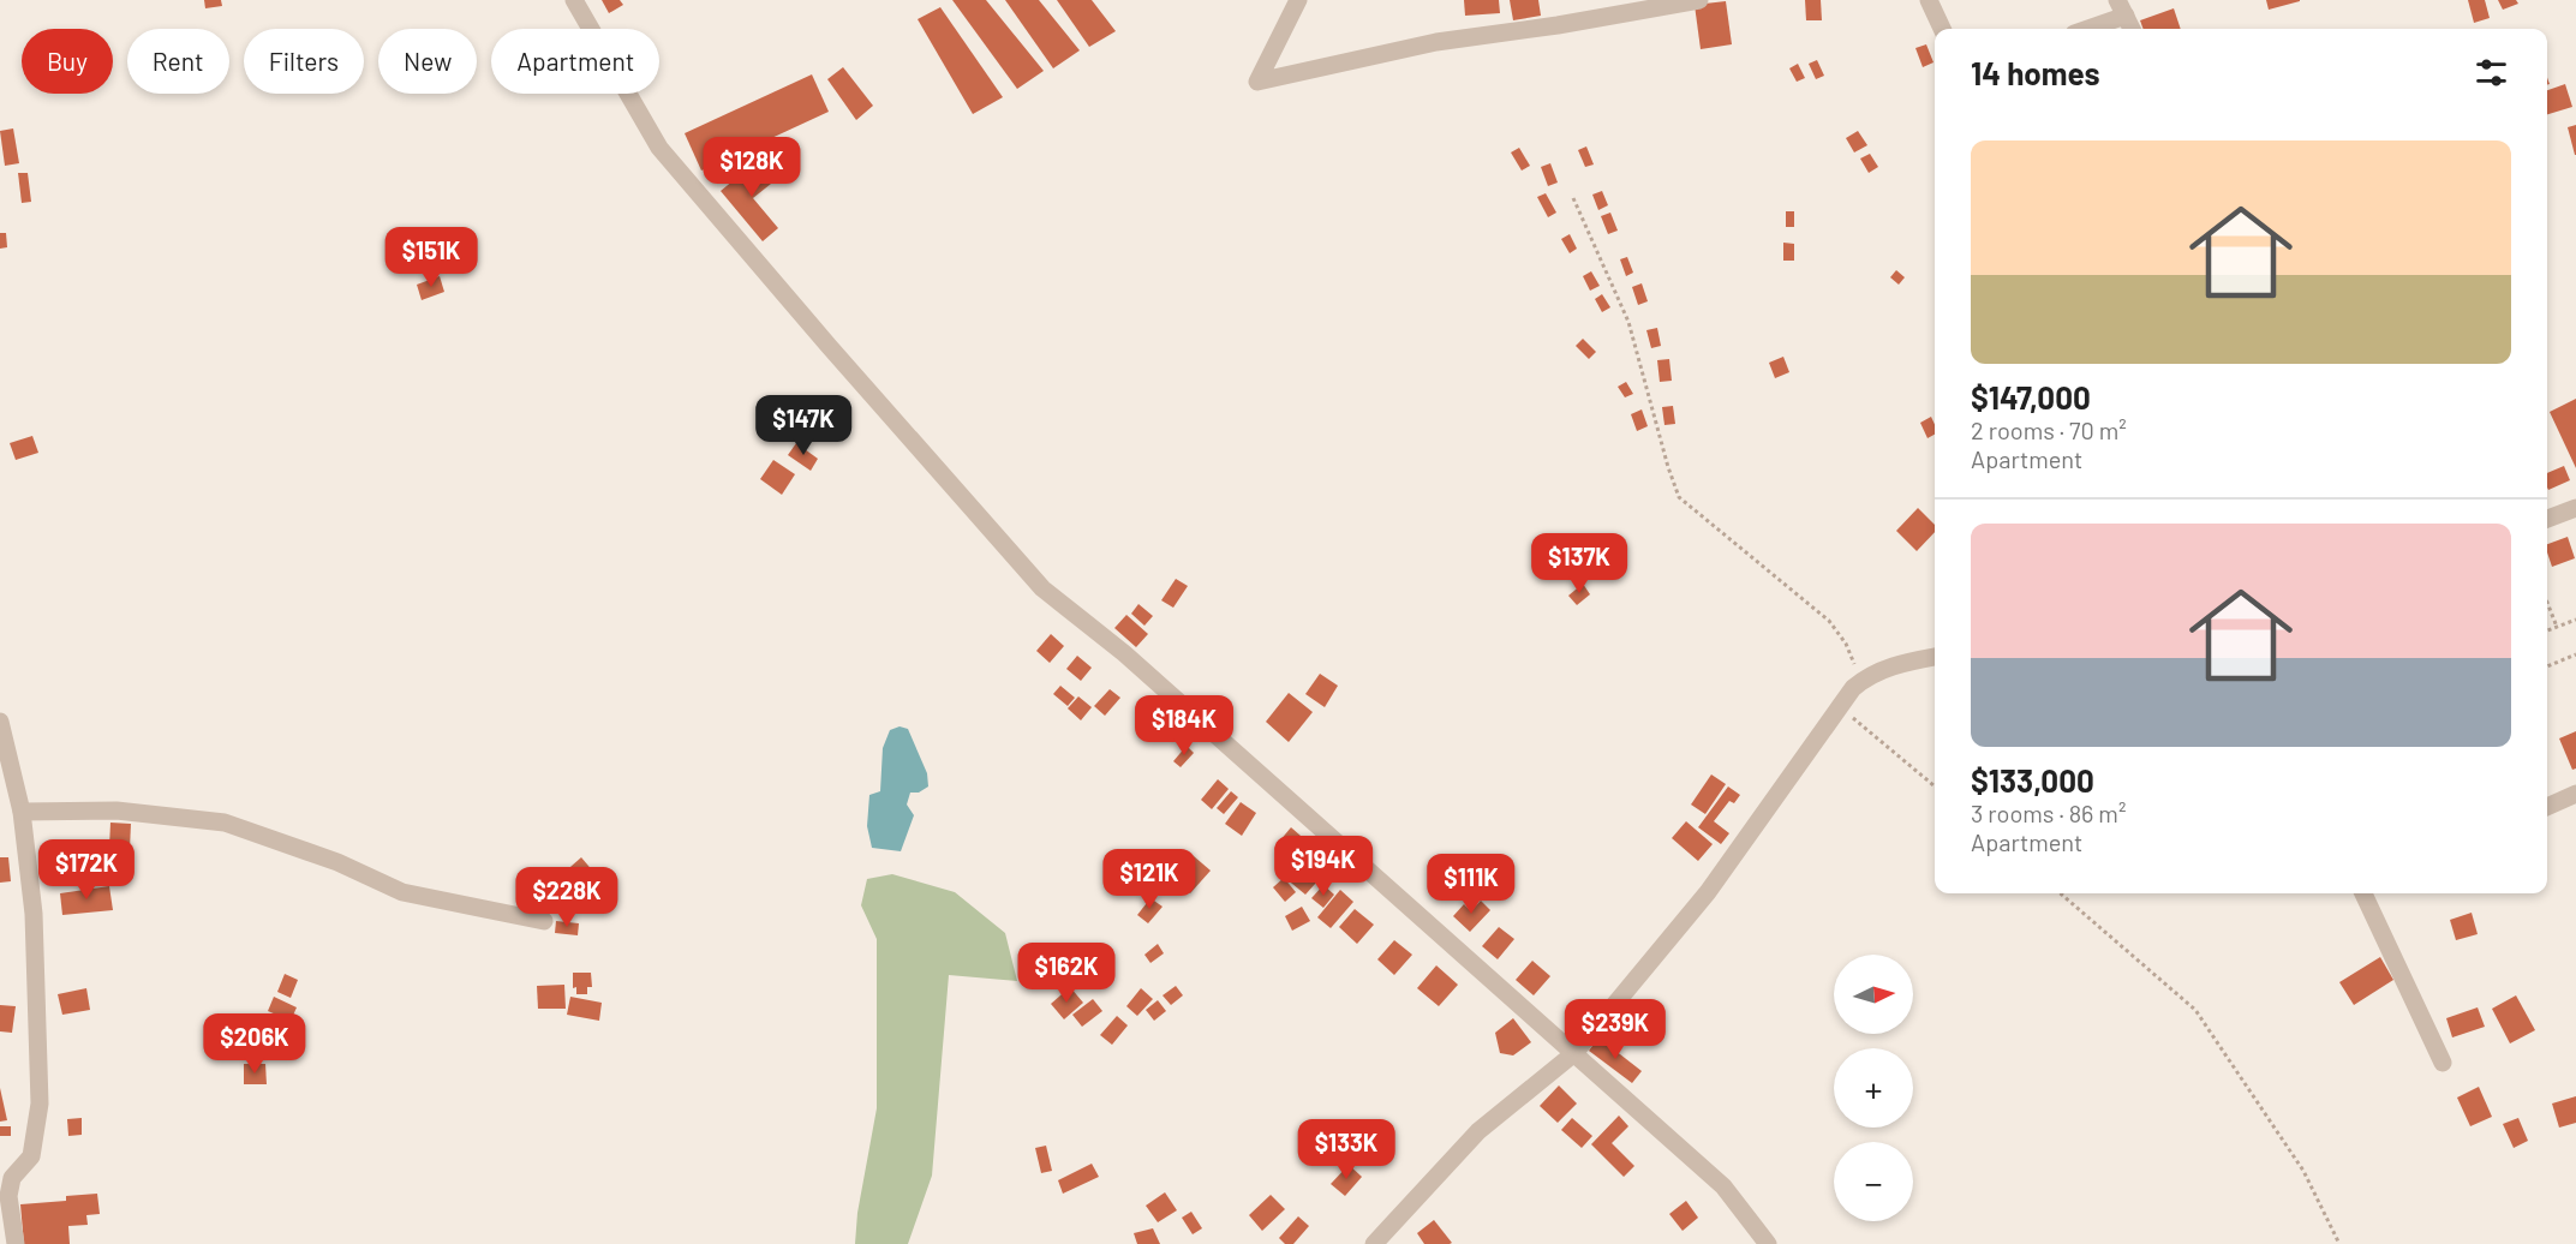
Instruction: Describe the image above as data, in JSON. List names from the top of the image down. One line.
{"north":"right","page":{"chip":["Buy","Rent","Filters","New","Apartment"],"heading":"14 homes","list":[{"name":"$147,000","note":"2 rooms · 70 m² · Apartment"},{"name":"$133,000","note":"3 rooms · 86 m² · Apartment"}],"price":["$128K","$151K","$147K","$137K","$184K","$194K","$172K","$121K","$111K","$228K","$162K","$239K","$206K","$133K"],"map_buttons":["+","−"]}}
